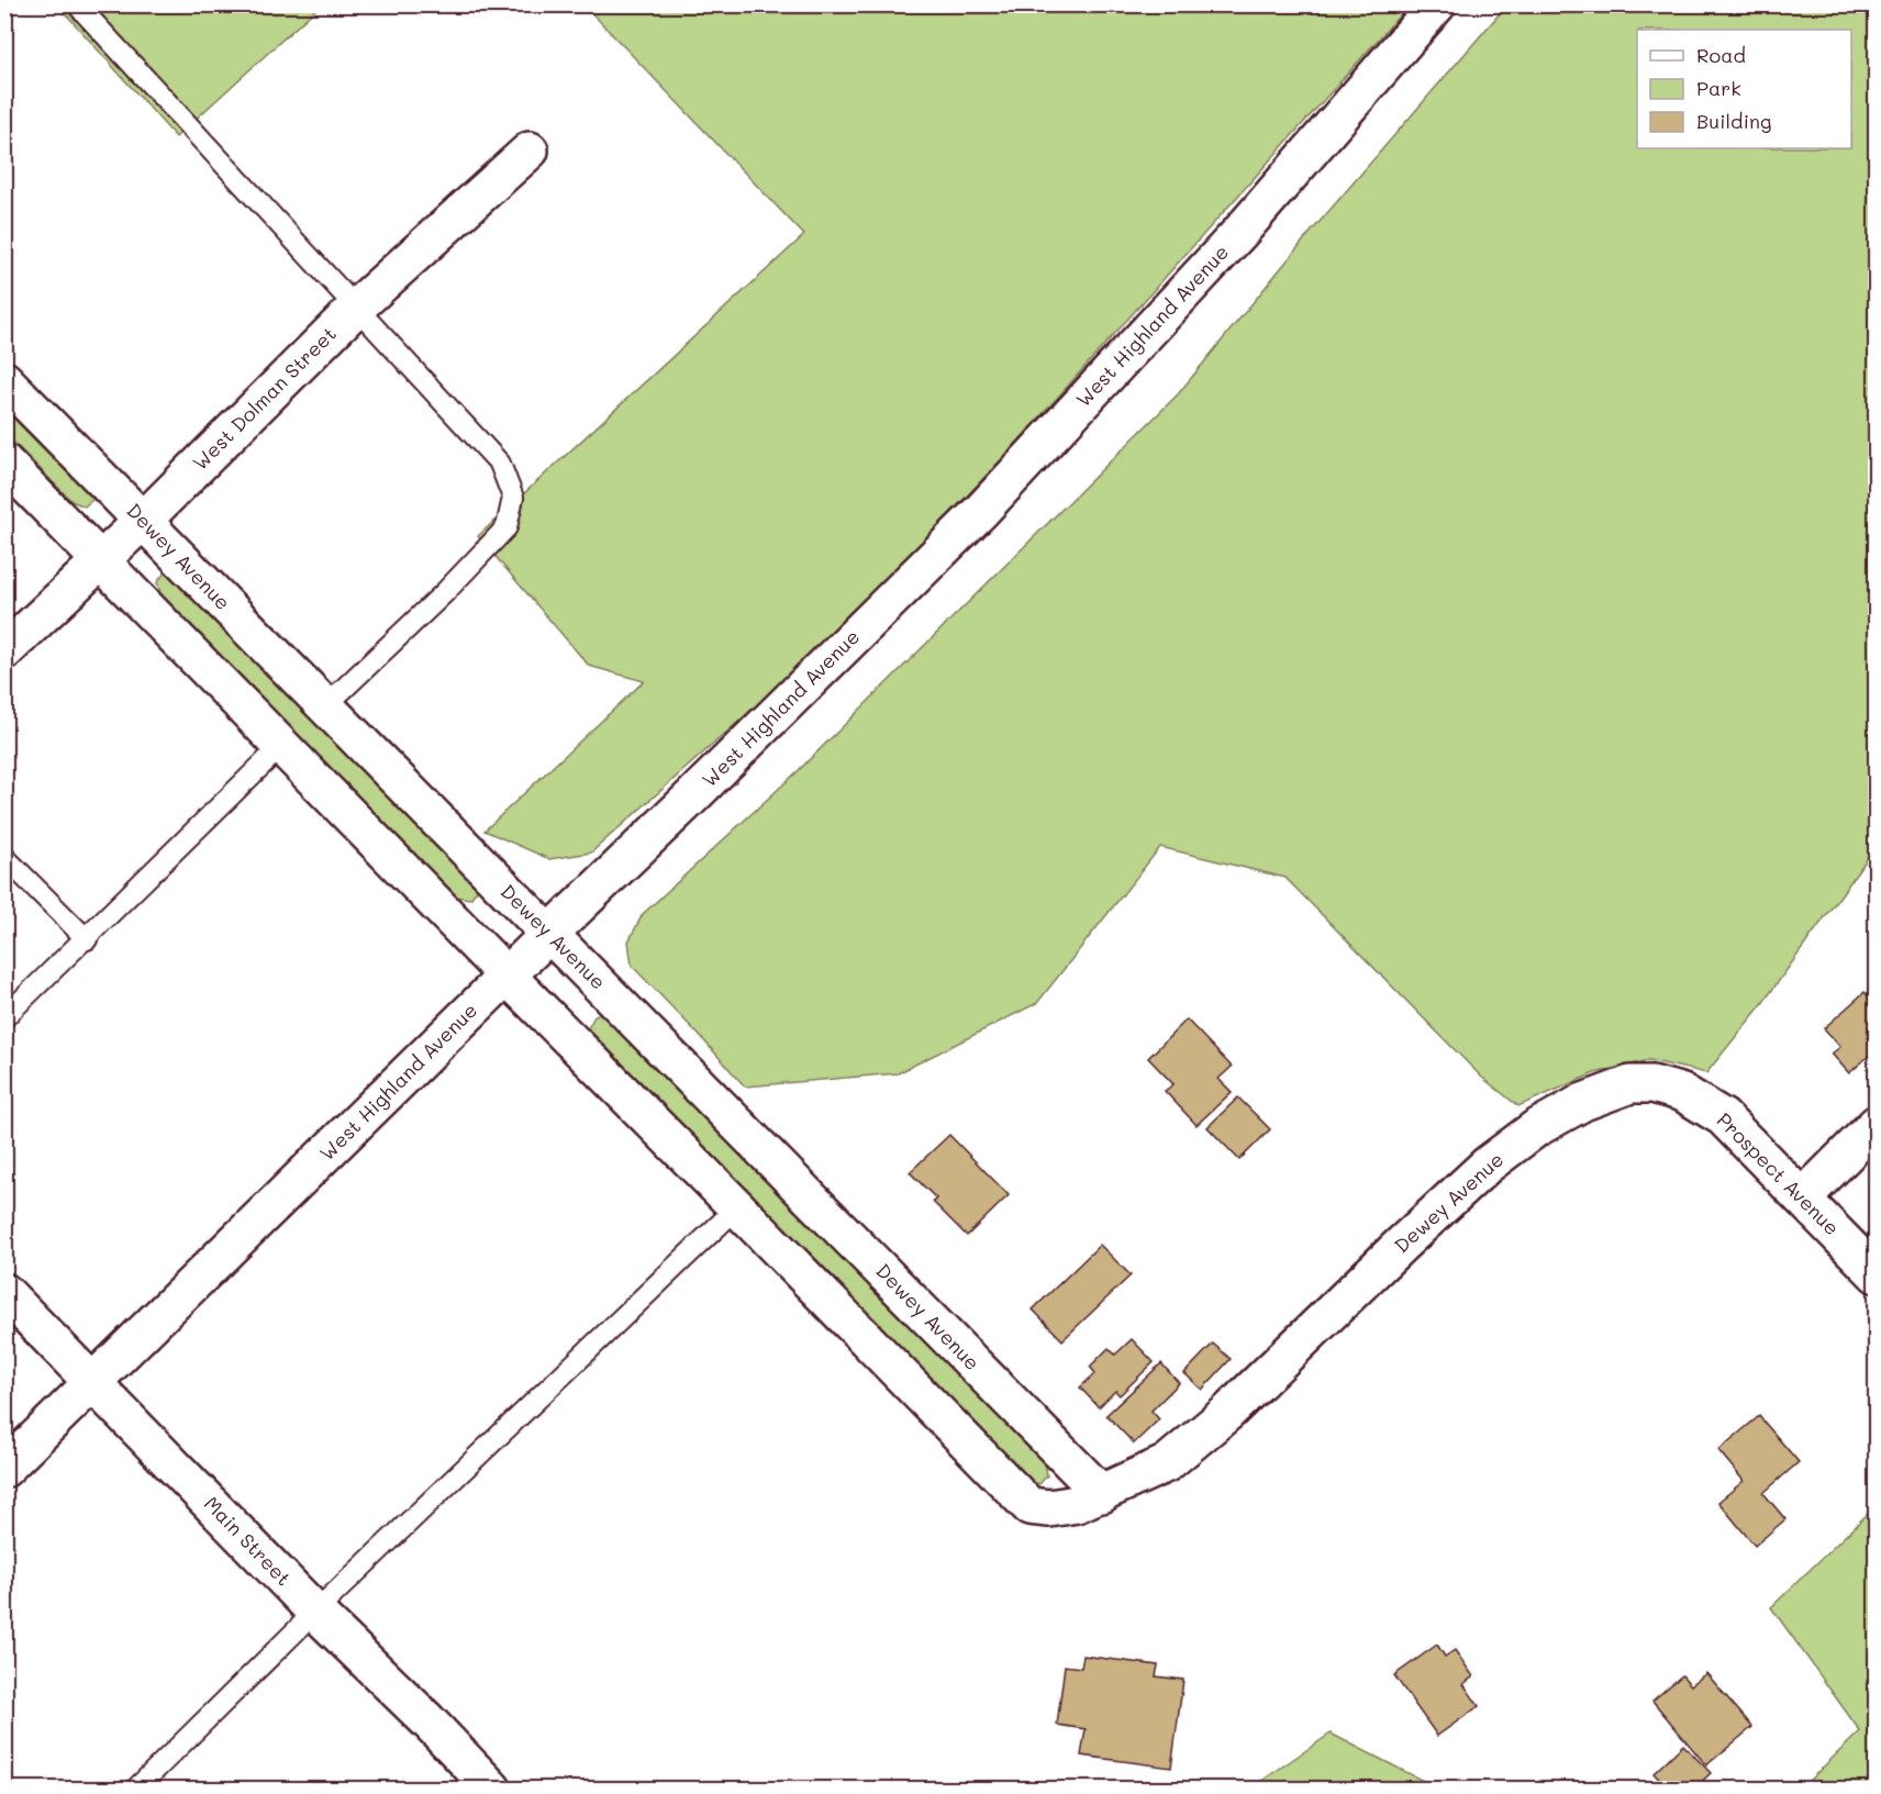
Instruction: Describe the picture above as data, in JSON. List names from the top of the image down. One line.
{"streets":{"street":["West Highland Avenue","West Dolman Street","Dewey Avenue","Prospect Avenue","Main Street"]},"crossings":[["West Highland Avenue","Dewey Avenue"],["West Highland Avenue","Main Street"],["West Dolman Street","Dewey Avenue"],["Dewey Avenue","Prospect Avenue"]],"legend":["Road","Park","Building"]}
